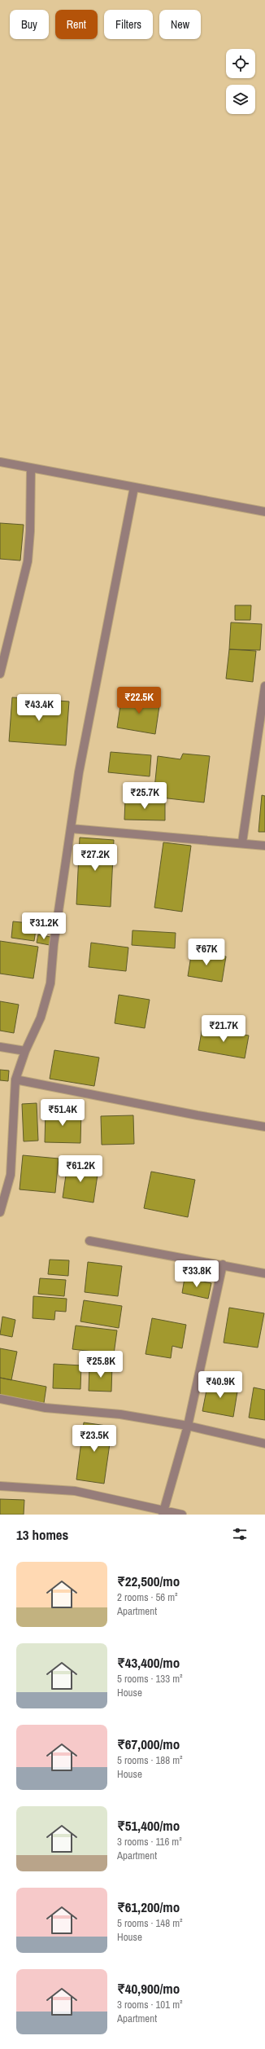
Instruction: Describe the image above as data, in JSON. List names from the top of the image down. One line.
{"page":{"chip":["Buy","Rent","Filters","New"],"price":["₹22.5K","₹43.4K","₹25.7K","₹27.2K","₹31.2K","₹67K","₹21.7K","₹51.4K","₹61.2K","₹33.8K","₹25.8K","₹40.9K","₹23.5K"],"heading":"13 homes","list":[{"name":"₹22,500/mo","note":"2 rooms · 56 m² · Apartment"},{"name":"₹43,400/mo","note":"5 rooms · 133 m² · House"},{"name":"₹67,000/mo","note":"5 rooms · 188 m² · House"},{"name":"₹51,400/mo","note":"3 rooms · 116 m² · Apartment"},{"name":"₹61,200/mo","note":"5 rooms · 148 m² · House"},{"name":"₹40,900/mo","note":"3 rooms · 101 m² · Apartment"}]}}
